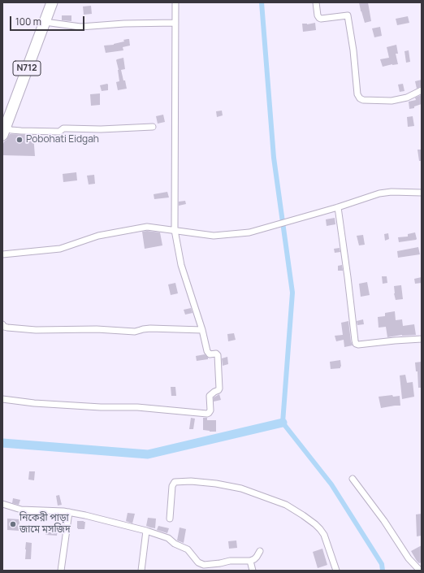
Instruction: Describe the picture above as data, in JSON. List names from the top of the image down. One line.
{"streets":{"highway":["N712"]},"places":["Pobohati Eidgah","নিকেরী পাড়া জামে মসজিদ"],"scale_bar":"100 m"}
